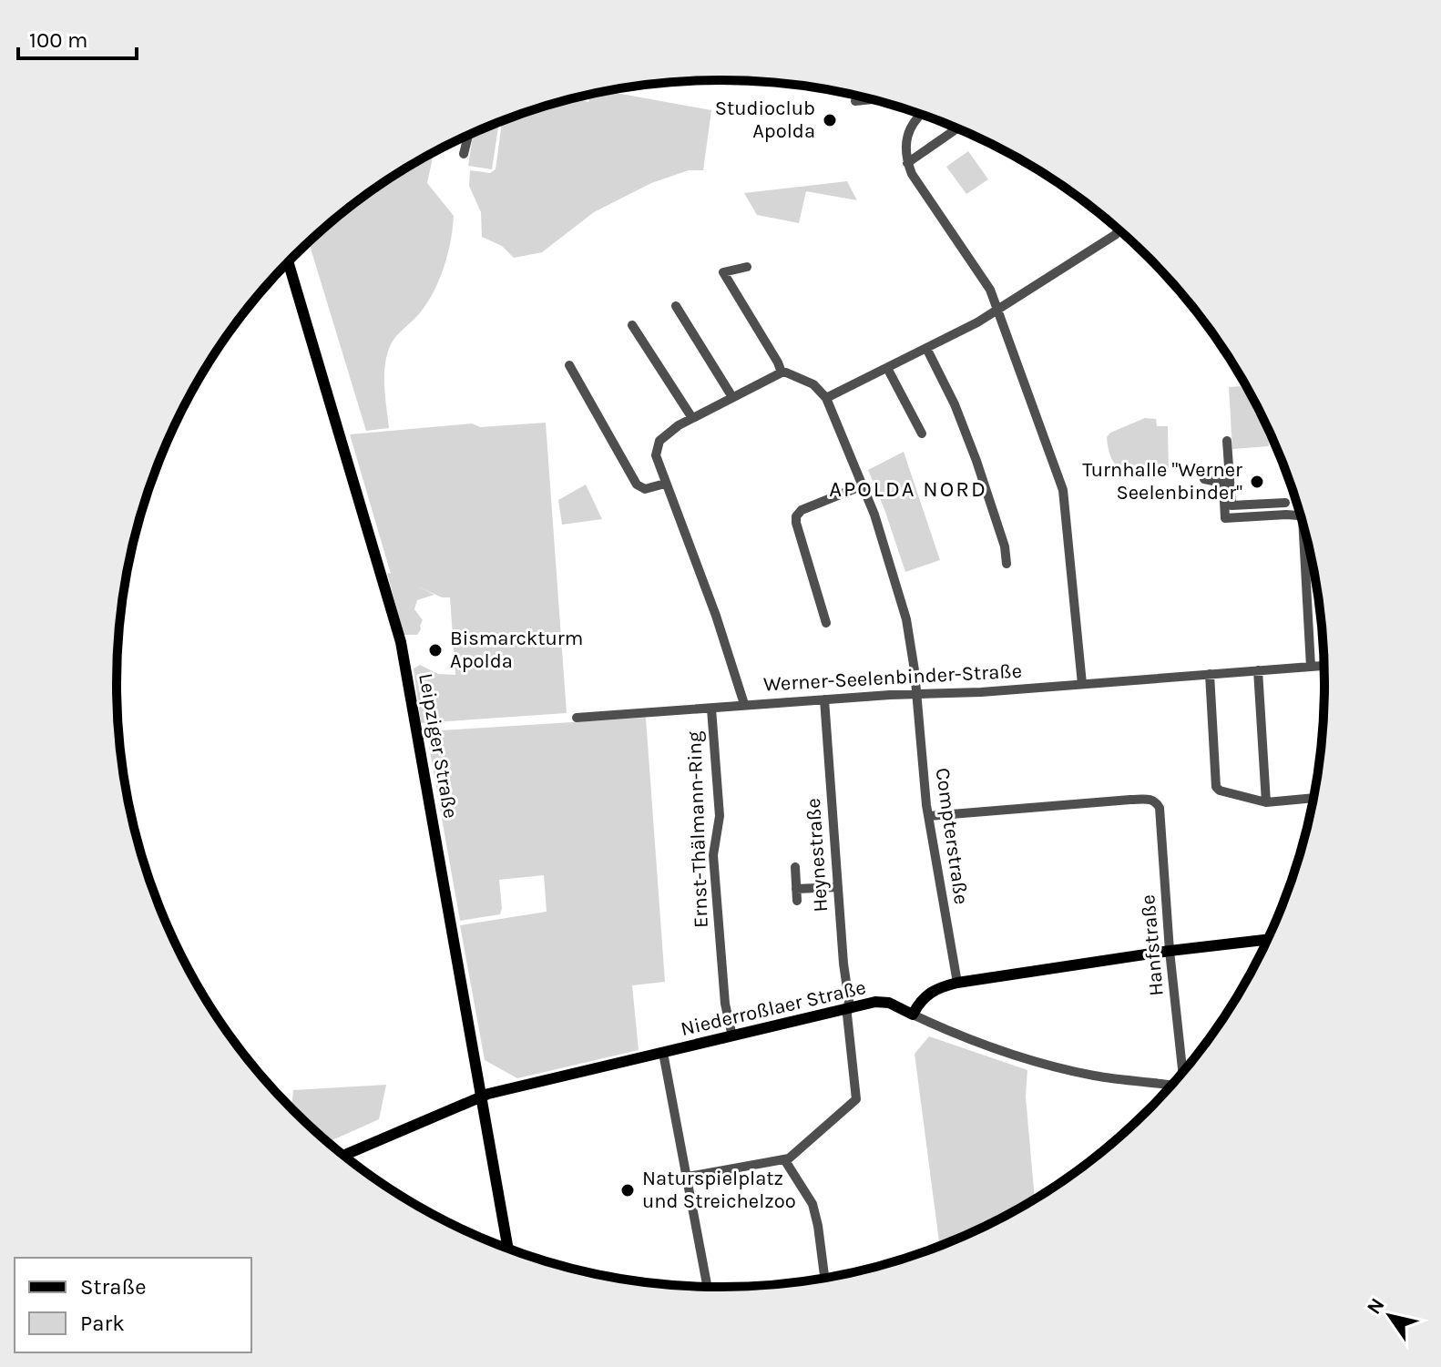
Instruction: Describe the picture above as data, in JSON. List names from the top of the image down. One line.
{"streets":{"main road":["Leipziger Straße","Niederroßlaer Straße"],"street":["Werner-Seelenbinder-Straße","Ernst-Thälmann-Ring","Compterstraße","Heynestraße","Hanfstraße"]},"crossings":[["Werner-Seelenbinder-Straße","Ernst-Thälmann-Ring"],["Werner-Seelenbinder-Straße","Compterstraße"],["Werner-Seelenbinder-Straße","Heynestraße"],["Leipziger Straße","Niederroßlaer Straße"],["Ernst-Thälmann-Ring","Niederroßlaer Straße"],["Compterstraße","Hanfstraße"],["Heynestraße","Niederroßlaer Straße"]],"districts":["APOLDA NORD"],"places":["Studioclub Apolda","Turnhalle \"Werner Seelenbinder\"","Bismarckturm Apolda","Naturspielplatz und Streichelzoo"],"legend":["Straße","Park"],"scale_bar":"100 m","north":"top left"}
